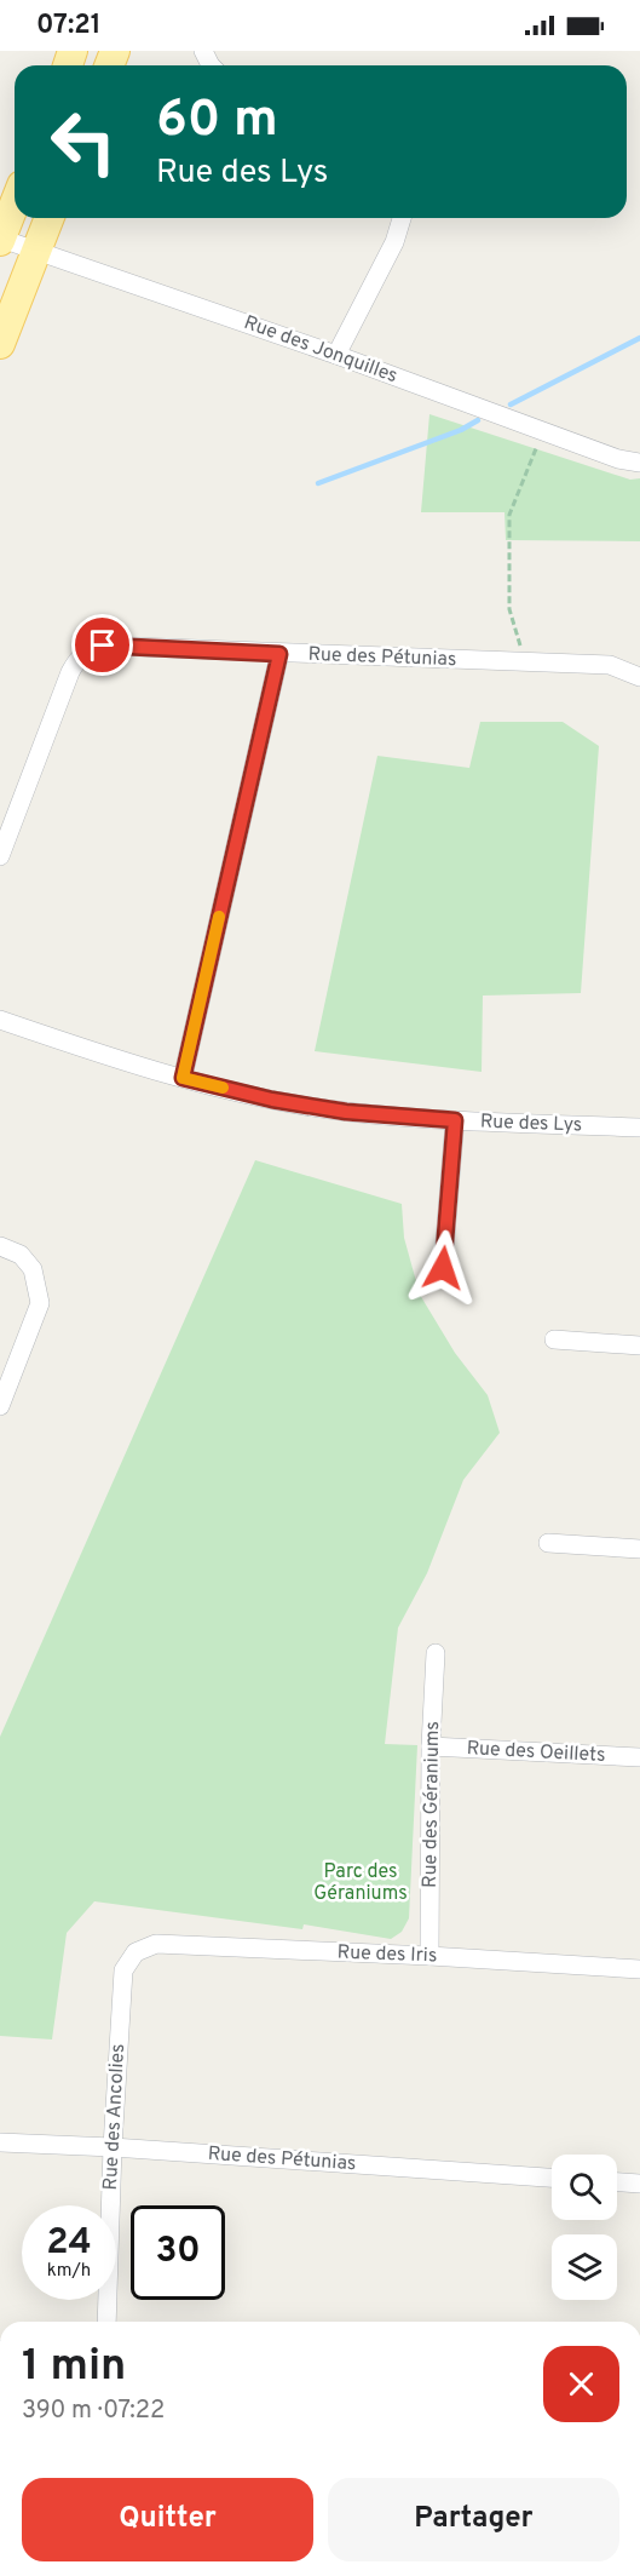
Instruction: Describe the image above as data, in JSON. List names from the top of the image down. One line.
{"streets":{"street":["Rue des Jonquilles","Rue des Pétunias","Rue des Lys","Rue des Oeillets","Rue des Géraniums","Rue des Iris","Rue des Ancolies"]},"crossings":[["Rue des Pétunias","Rue des Ancolies"],["Rue des Oeillets","Rue des Géraniums"],["Rue des Géraniums","Rue des Iris"],["Rue des Iris","Rue des Ancolies"]],"parks":["Parc des Géraniums"],"page":{"status":"07:21","turn":["60 m","Rue des Lys"],"speed":"24 km/h","limit":"30","heading":["1 min","390 m · 07:22"],"buttons":["Quitter","Partager"]}}
